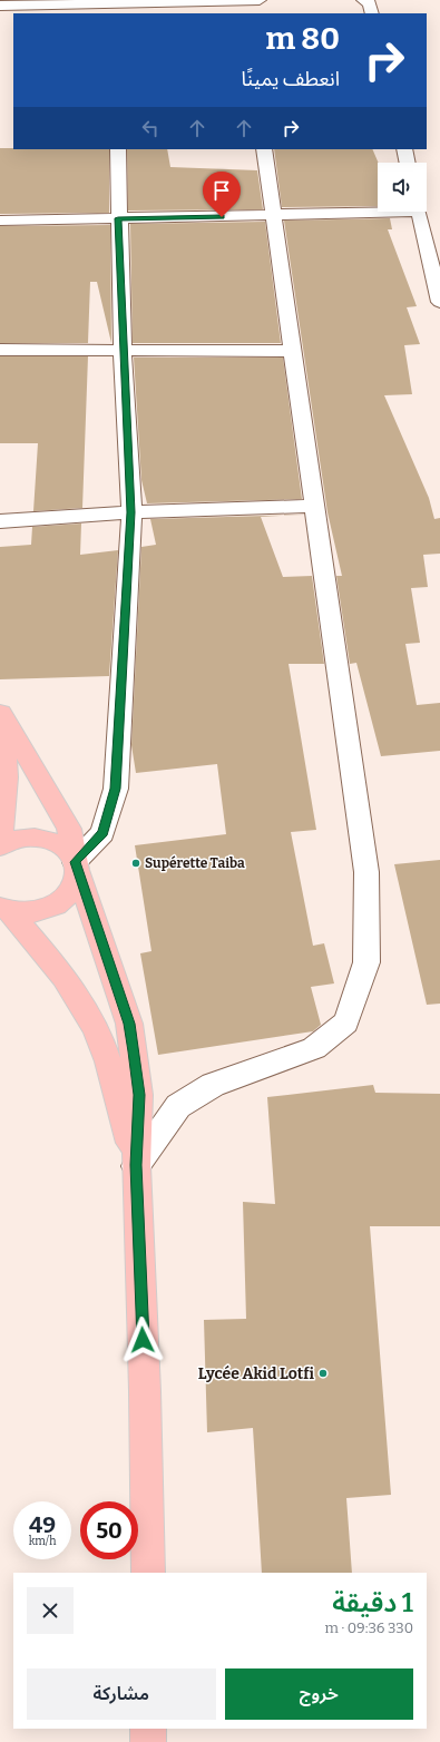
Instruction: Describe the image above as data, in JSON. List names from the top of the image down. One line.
{"places":["Supérette Taiba","Lycée Akid Lotfi"],"page":{"turn":["80 m","انعطف يمينًا"],"speed":"49 km/h","limit":"50","heading":["1 دقيقة","330 m · 09:36"],"buttons":["خروج","مشاركة"]}}
